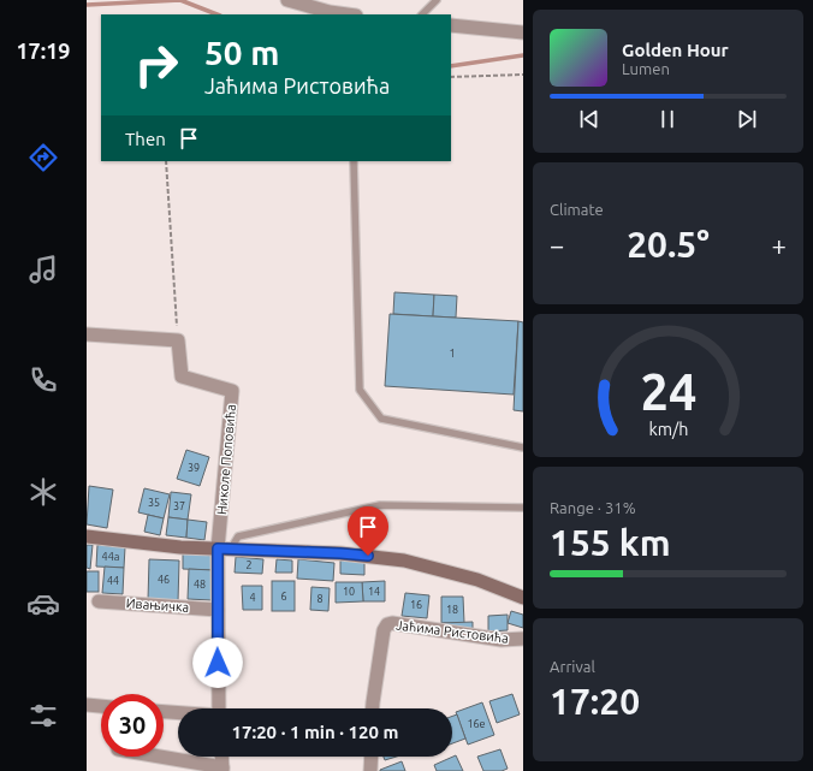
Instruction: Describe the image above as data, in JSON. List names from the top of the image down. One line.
{"streets":{"street":["Николе Поповића","Ивањичка","Јаћима Ристовића"]},"house_numbers":["1","39","35","37","44a","2","46","44","48","10","14","6","4","8","16","18","16e"],"page":{"tabs":"17:19","turn":["50 m","Јаћима Ристовића"],"song":["Golden Hour","Lumen"],"then":"Then","tile":["Climate",["Range · 31%","155 km"],["Arrival","17:20"]],"heat":["−","20.5°","+"],"limit":"30","trip":"17:20 · 1 min · 120 m","gauge":["24","km/h"]}}
